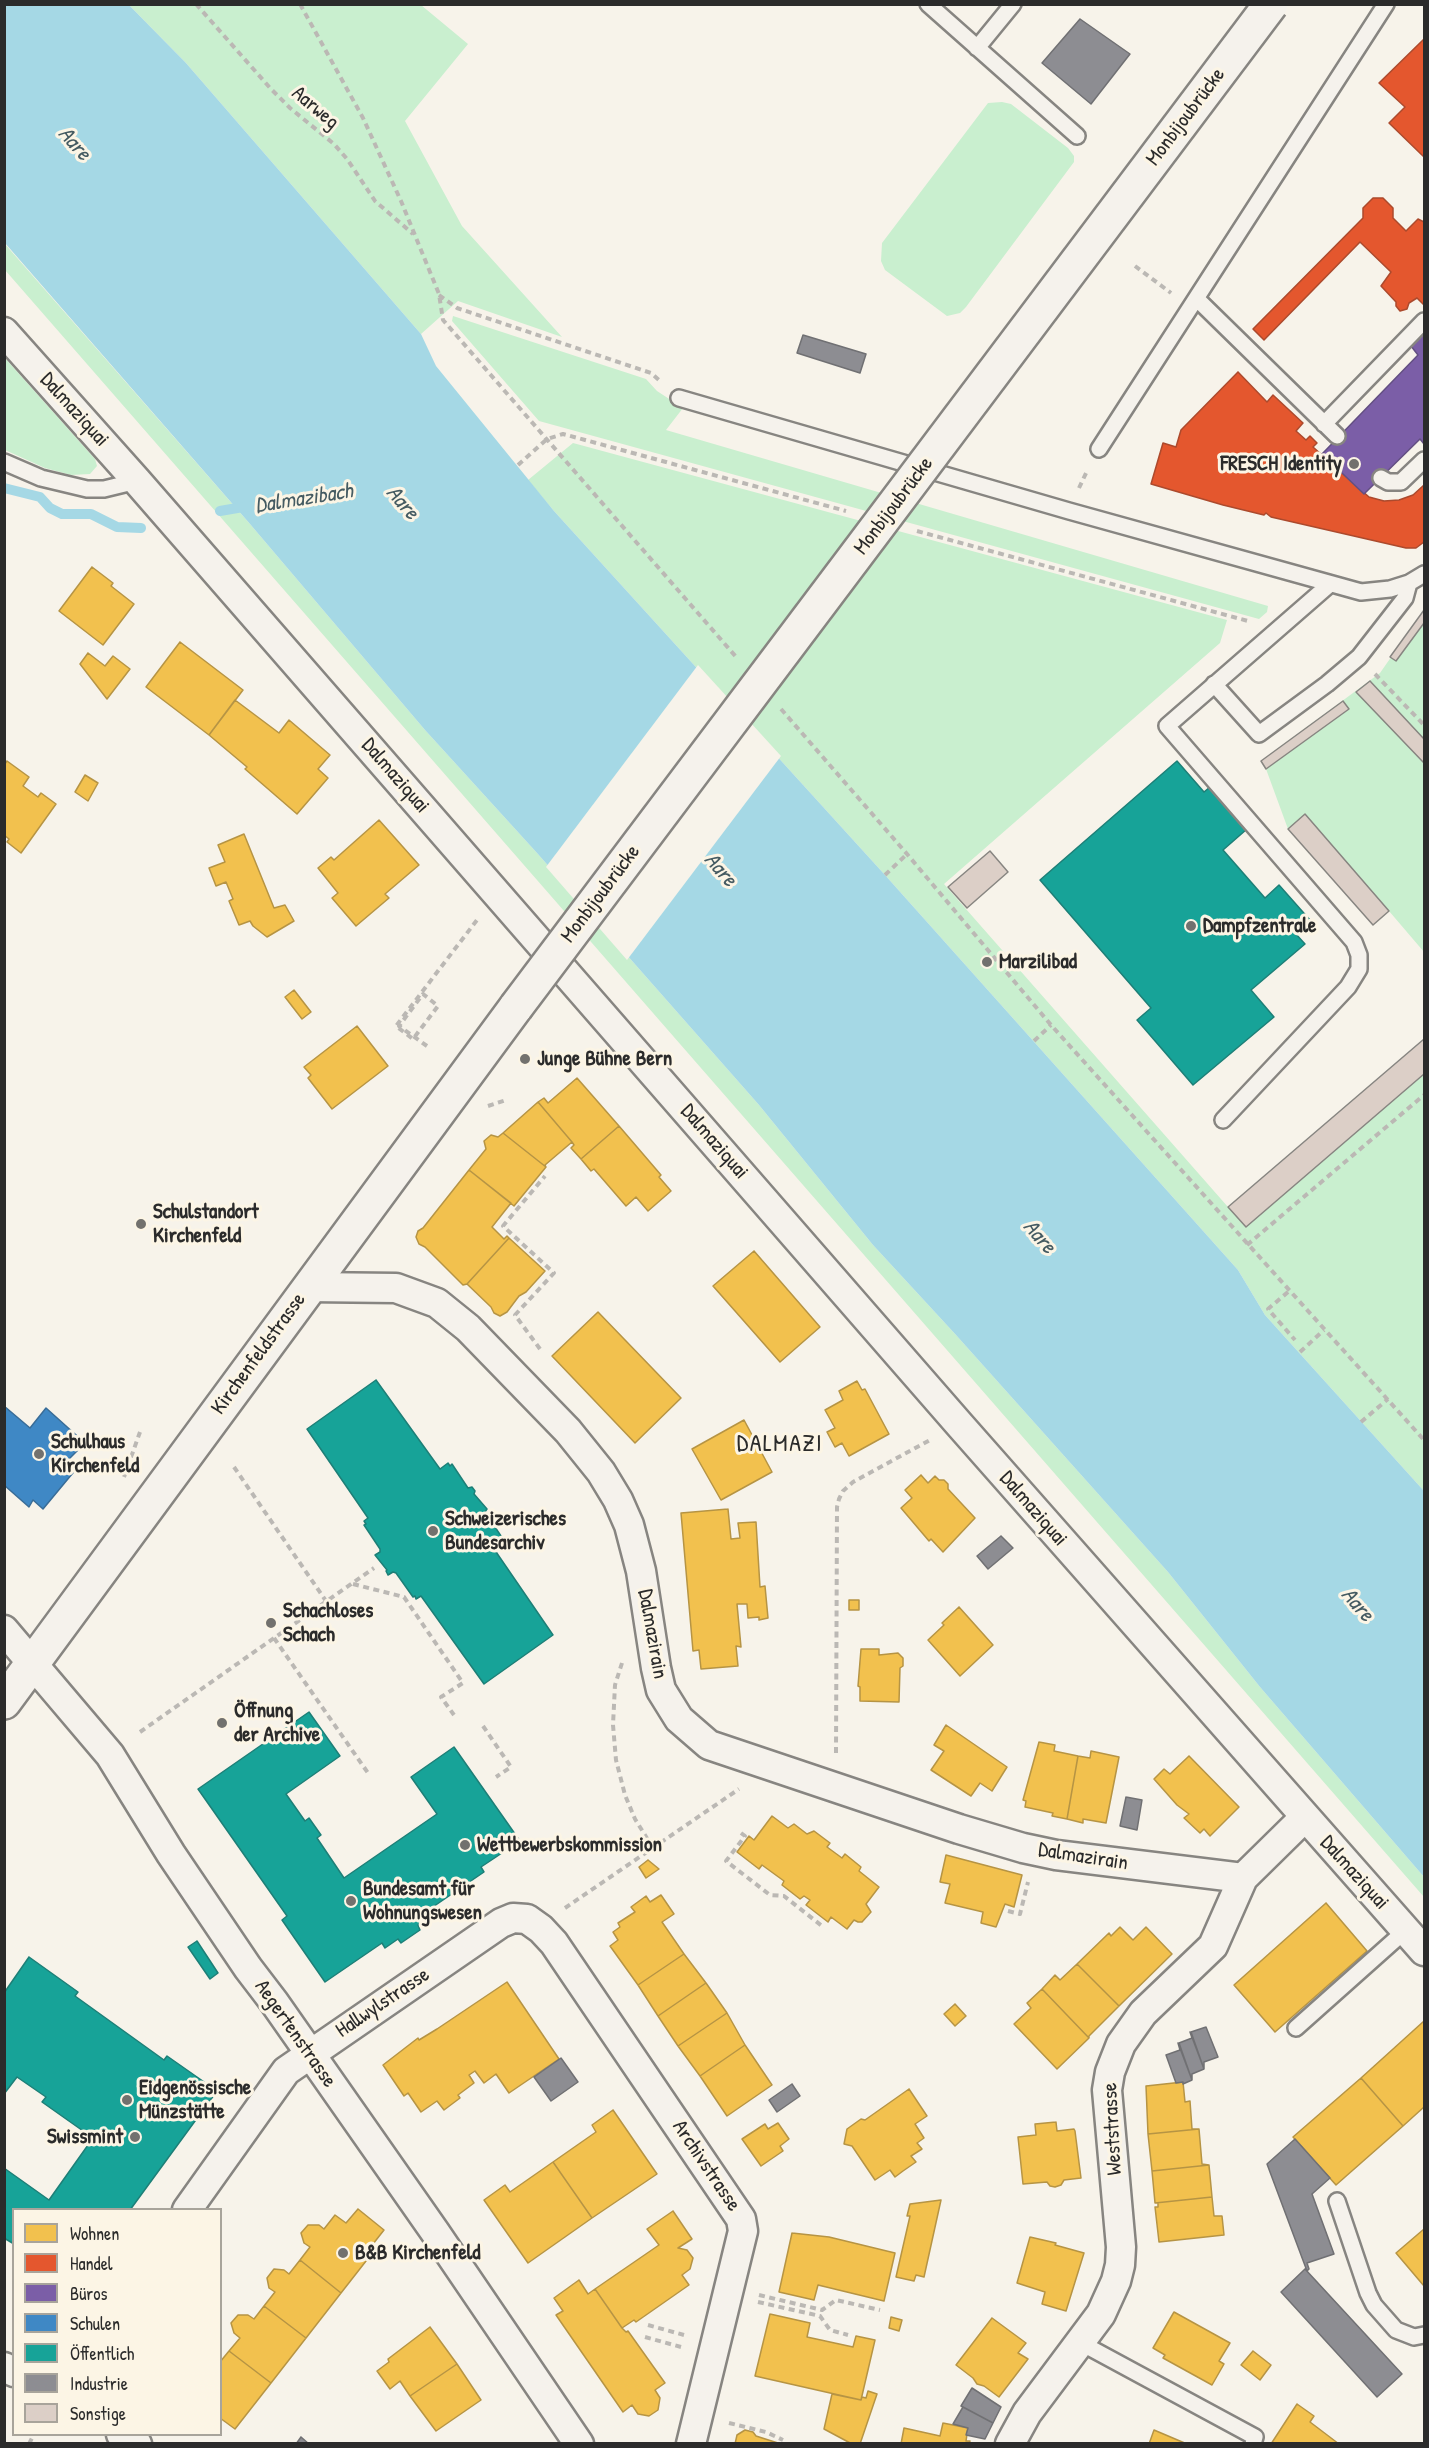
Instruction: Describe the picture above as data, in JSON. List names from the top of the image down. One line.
{"streets":{"main road":["Monbijoubrücke","Kirchenfeldstrasse"],"street":["Dalmaziquai","Dalmazirain","Hallwylstrasse","Aegertenstrasse","Weststrasse","Archivstrasse"],"path":["Aarweg"]},"crossings":[["Monbijoubrücke","Kirchenfeldstrasse"],["Dalmaziquai","Weststrasse"],["Kirchenfeldstrasse","Dalmazirain"],["Kirchenfeldstrasse","Aegertenstrasse"],["Dalmazirain","Weststrasse"],["Hallwylstrasse","Aegertenstrasse"],["Hallwylstrasse","Archivstrasse"]],"districts":["DALMAZI"],"water":["Aare","Dalmazibach"],"places":["FRESCH Identity","Dampfzentrale","Marzilibad","Junge Bühne Bern","Schulstandort Kirchenfeld","Schulhaus Kirchenfeld","Schweizerisches Bundesarchiv","Schachloses Schach","Öffnung der Archive","Wettbewerbskommission","Bundesamt für Wohnungswesen","Eidgenössische Münzstätte","Swissmint","B&B Kirchenfeld"],"legend":["Wohnen","Handel","Büros","Schulen","Öffentlich","Industrie","Sonstige"]}
